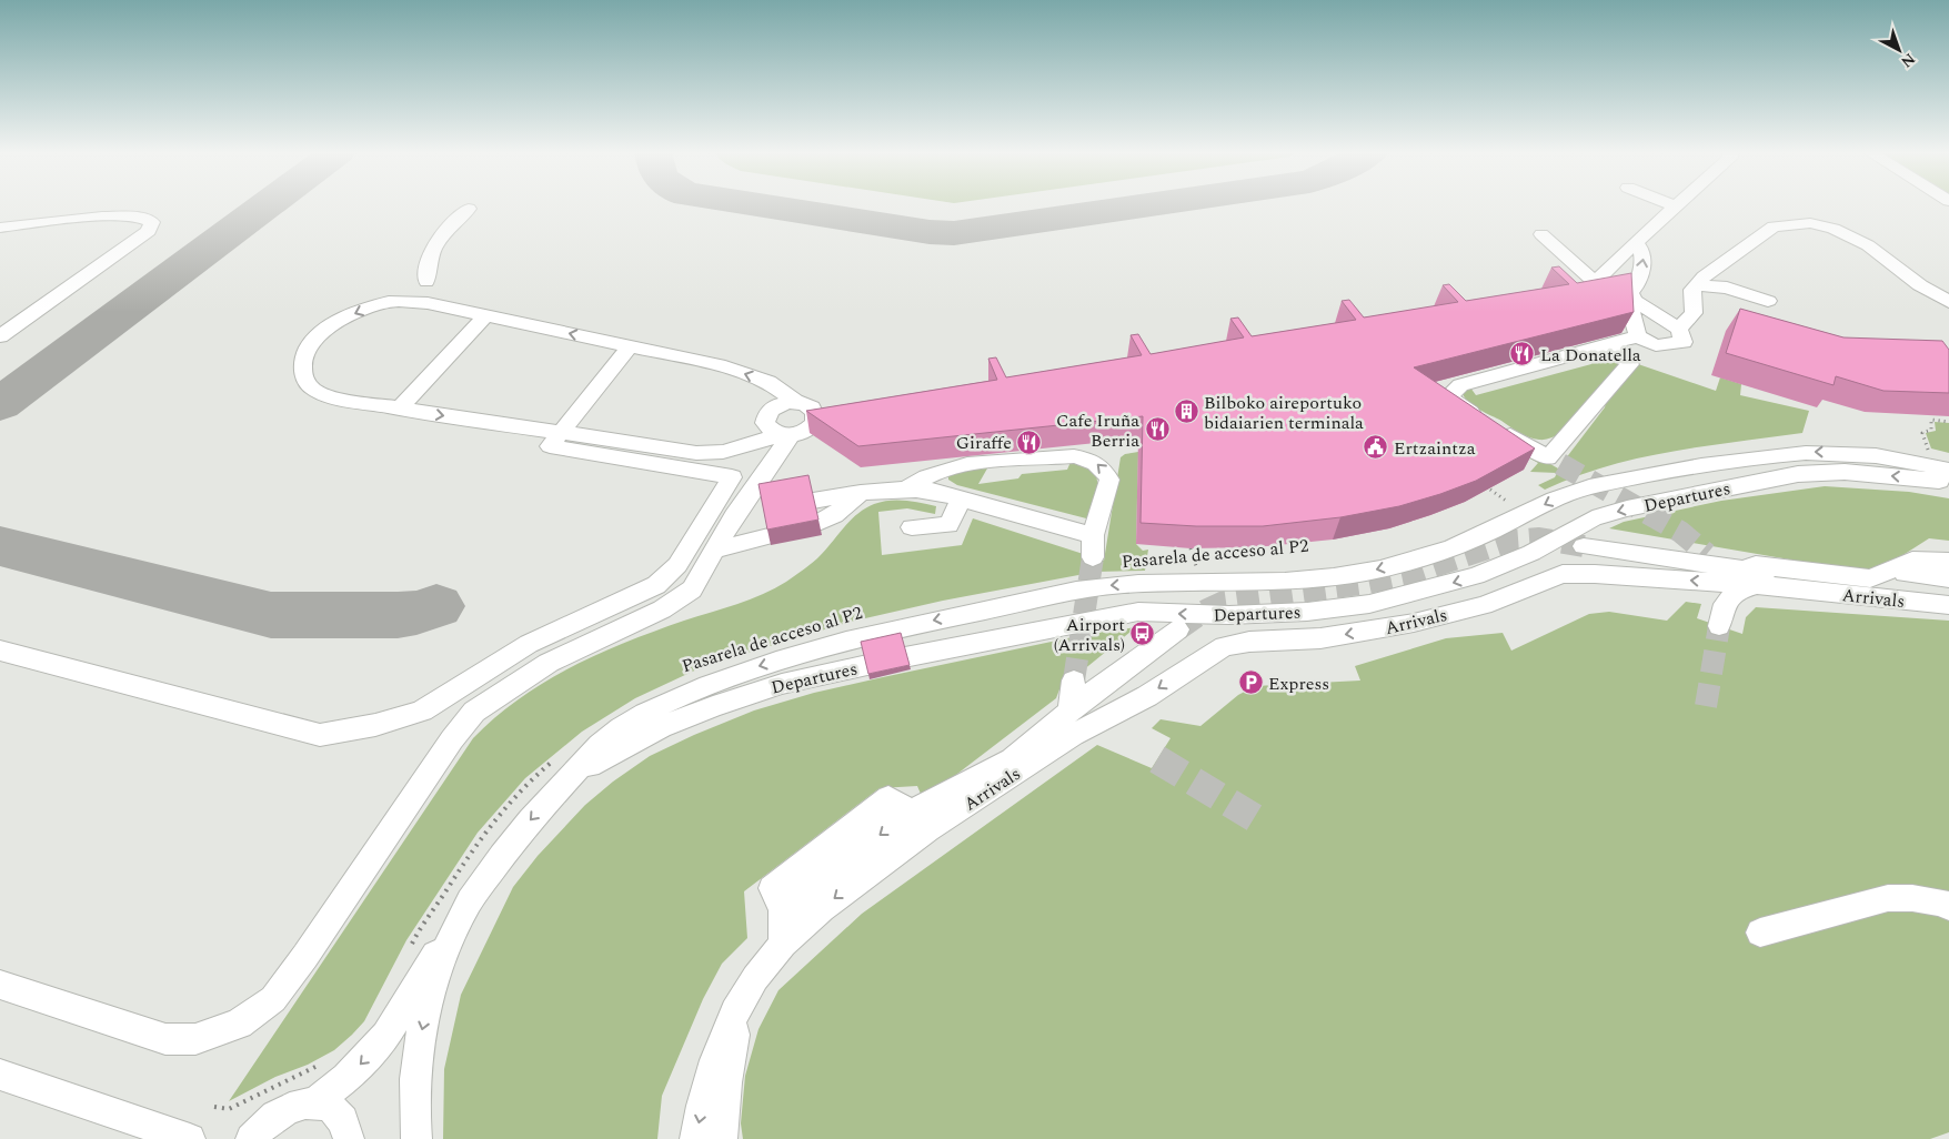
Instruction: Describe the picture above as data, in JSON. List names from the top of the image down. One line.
{"streets":{"street":["Departures","Arrivals"],"path":["Pasarela de acceso al P2"]},"places":{"restaurant":["La Donatella","Cafe Iruña Berria","Giraffe"],"building":["Bilboko aireportuko bidaiarien terminala"],"public building":["Ertzaintza"],"bus stop":["Airport (Arrivals)"],"parking":["Express"]},"north":"bottom right"}
